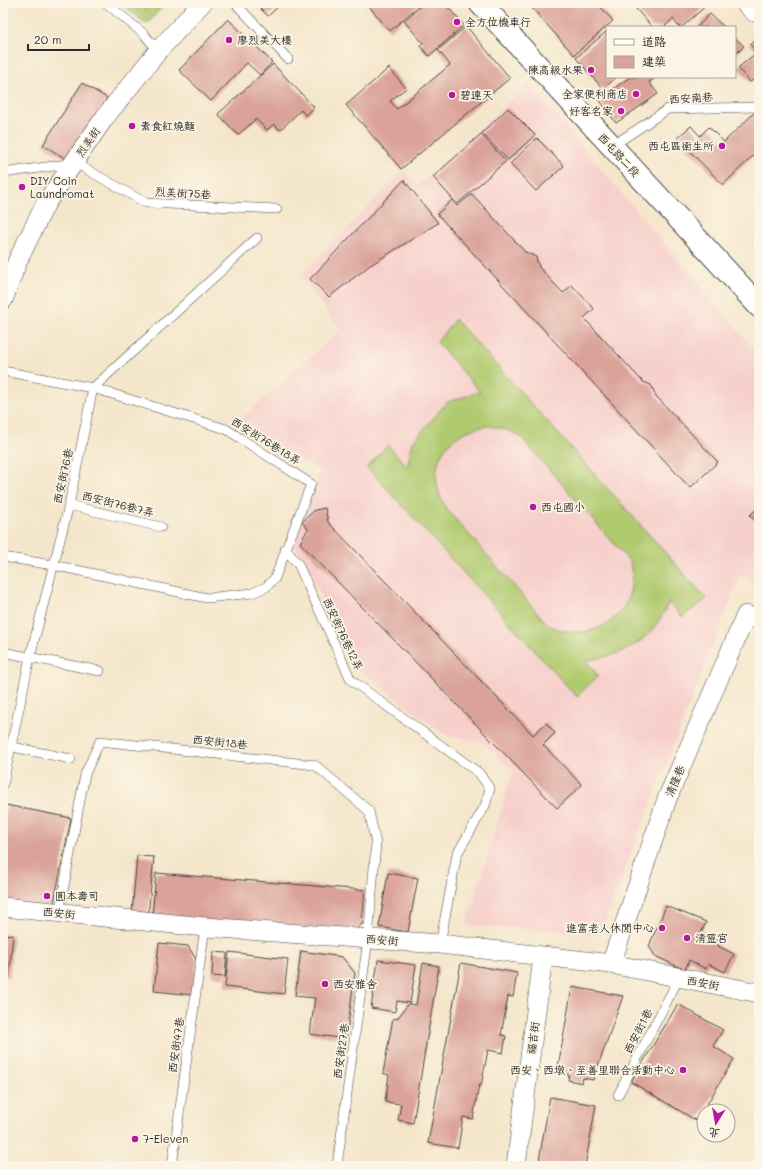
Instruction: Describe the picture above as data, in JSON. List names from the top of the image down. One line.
{"streets":{"street":["烈美街","西屯路二段","清隆巷","西安街","福吉街"],"lane":["西安南巷","烈美街75巷","西安街76巷18弄","西安街76巷","西安街76巷7弄","西安街76巷12弄","西安街18巷","西安街1巷","西安街47巷","西安街27巷"]},"crossings":[["西安南巷","西屯路二段"],["烈美街","烈美街75巷"],["西安街76巷18弄","西安街76巷"],["西安街76巷18弄","西安街76巷12弄"],["西安街76巷","西安街76巷7弄"],["西安街76巷12弄","西安街"],["西安街18巷","西安街"],["西安街18巷","西安街27巷"],["清隆巷","西安街"],["西安街","西安街1巷"],["西安街","福吉街"],["西安街","西安街47巷"],["西安街","西安街27巷"]],"places":["全方位機車行","廖烈美大樓","陳高級水果","全家便利商店","碧連天","好客名家","素食紅燒麵","西屯區衛生所","DIY Coin Laundromat","西屯國小","圓本壽司","進富老人休閒中心","清靈宮","西安雅舍","西安、西墩、至善里聯合活動中心","7-Eleven"],"legend":["道路","建築"],"scale_bar":"20 m","north":"bottom"}
